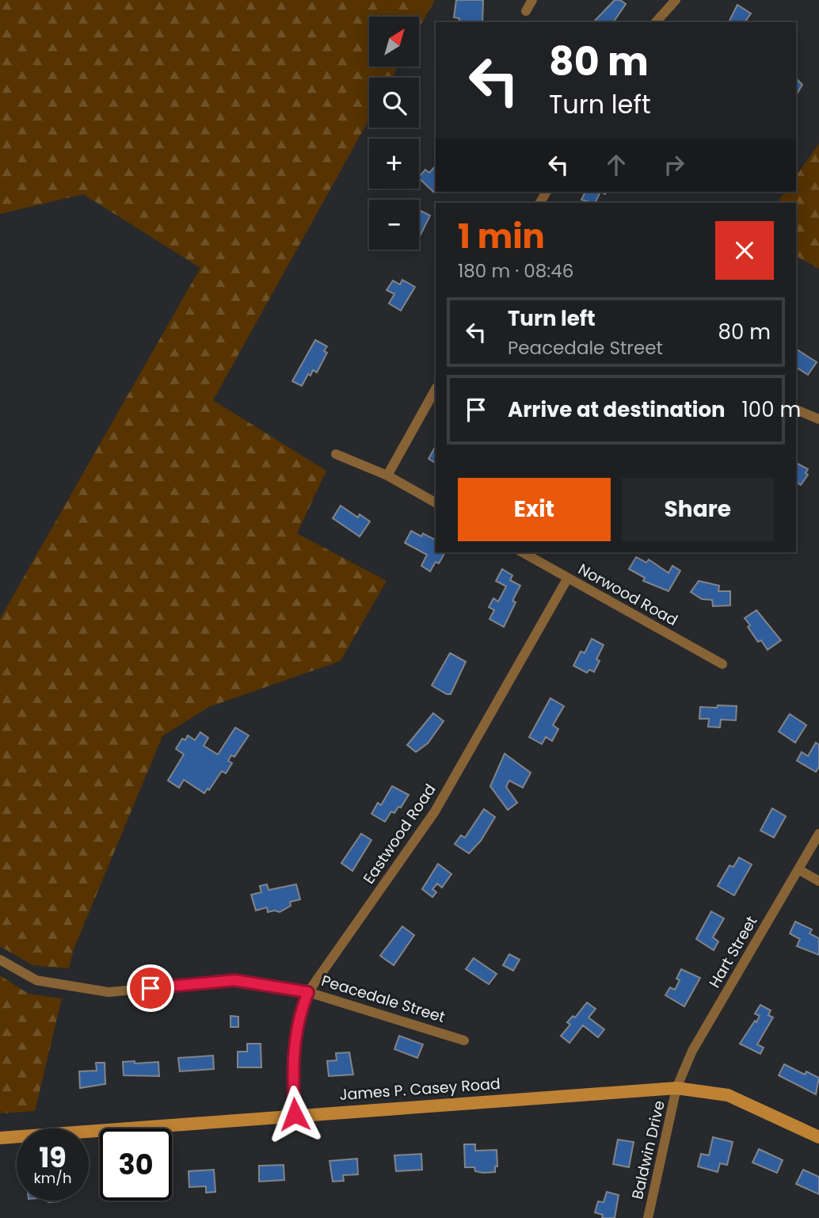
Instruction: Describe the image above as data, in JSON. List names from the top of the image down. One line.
{"streets":{"main road":["James P. Casey Road"],"street":["Norwood Road","Eastwood Road","Hart Street","Peacedale Street","Baldwin Drive"]},"crossings":[["Norwood Road","Eastwood Road"],["Eastwood Road","Peacedale Street"],["Eastwood Road","James P. Casey Road"],["Hart Street","James P. Casey Road"],["Hart Street","Baldwin Drive"],["James P. Casey Road","Baldwin Drive"]],"north":"top right","page":{"map_buttons":["+","−"],"turn":["80 m","Turn left"],"heading":["1 min","180 m · 08:46"],"list":[{"name":"Turn left","note":"Peacedale Street","value":"80 m"},{"name":"Arrive at destination","value":"100 m"}],"buttons":["Exit","Share"],"speed":"19 km/h","limit":"30"}}
